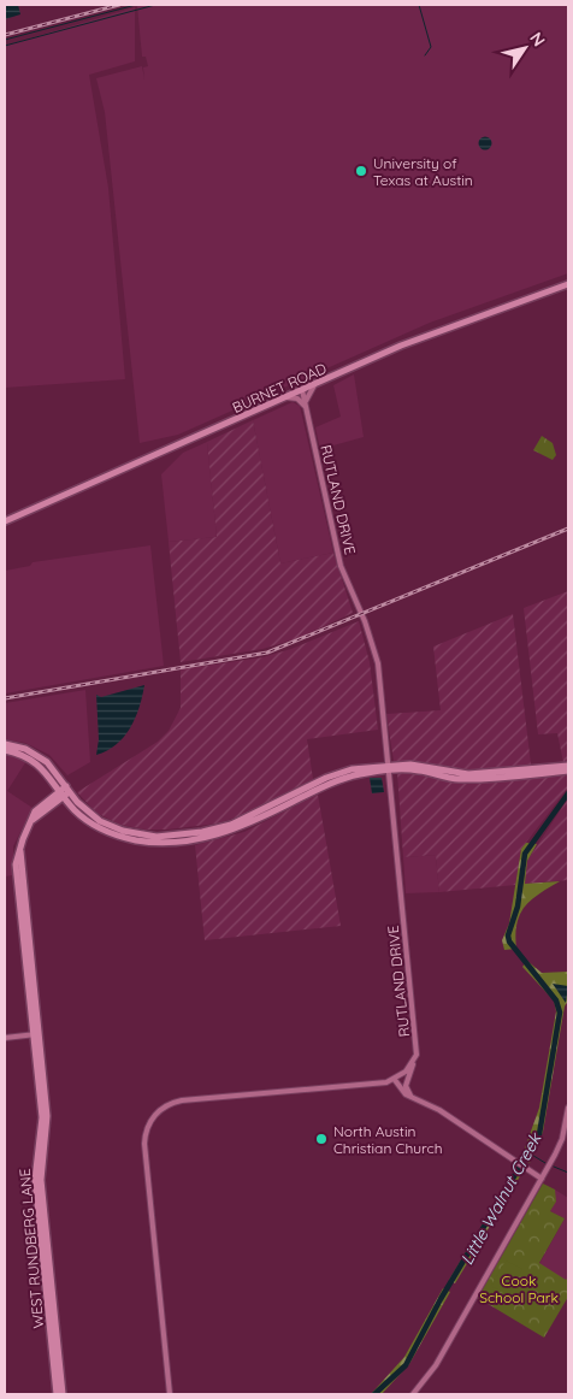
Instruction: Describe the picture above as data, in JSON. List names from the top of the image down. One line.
{"streets":{"main road":["BURNET ROAD","WEST RUNDBERG LANE"],"street":["RUTLAND DRIVE"]},"crossings":[["BURNET ROAD","RUTLAND DRIVE"]],"water":["Little Walnut Creek"],"parks":["Cook School Park"],"places":["University of Texas at Austin","North Austin Christian Church"],"north":"top right"}
